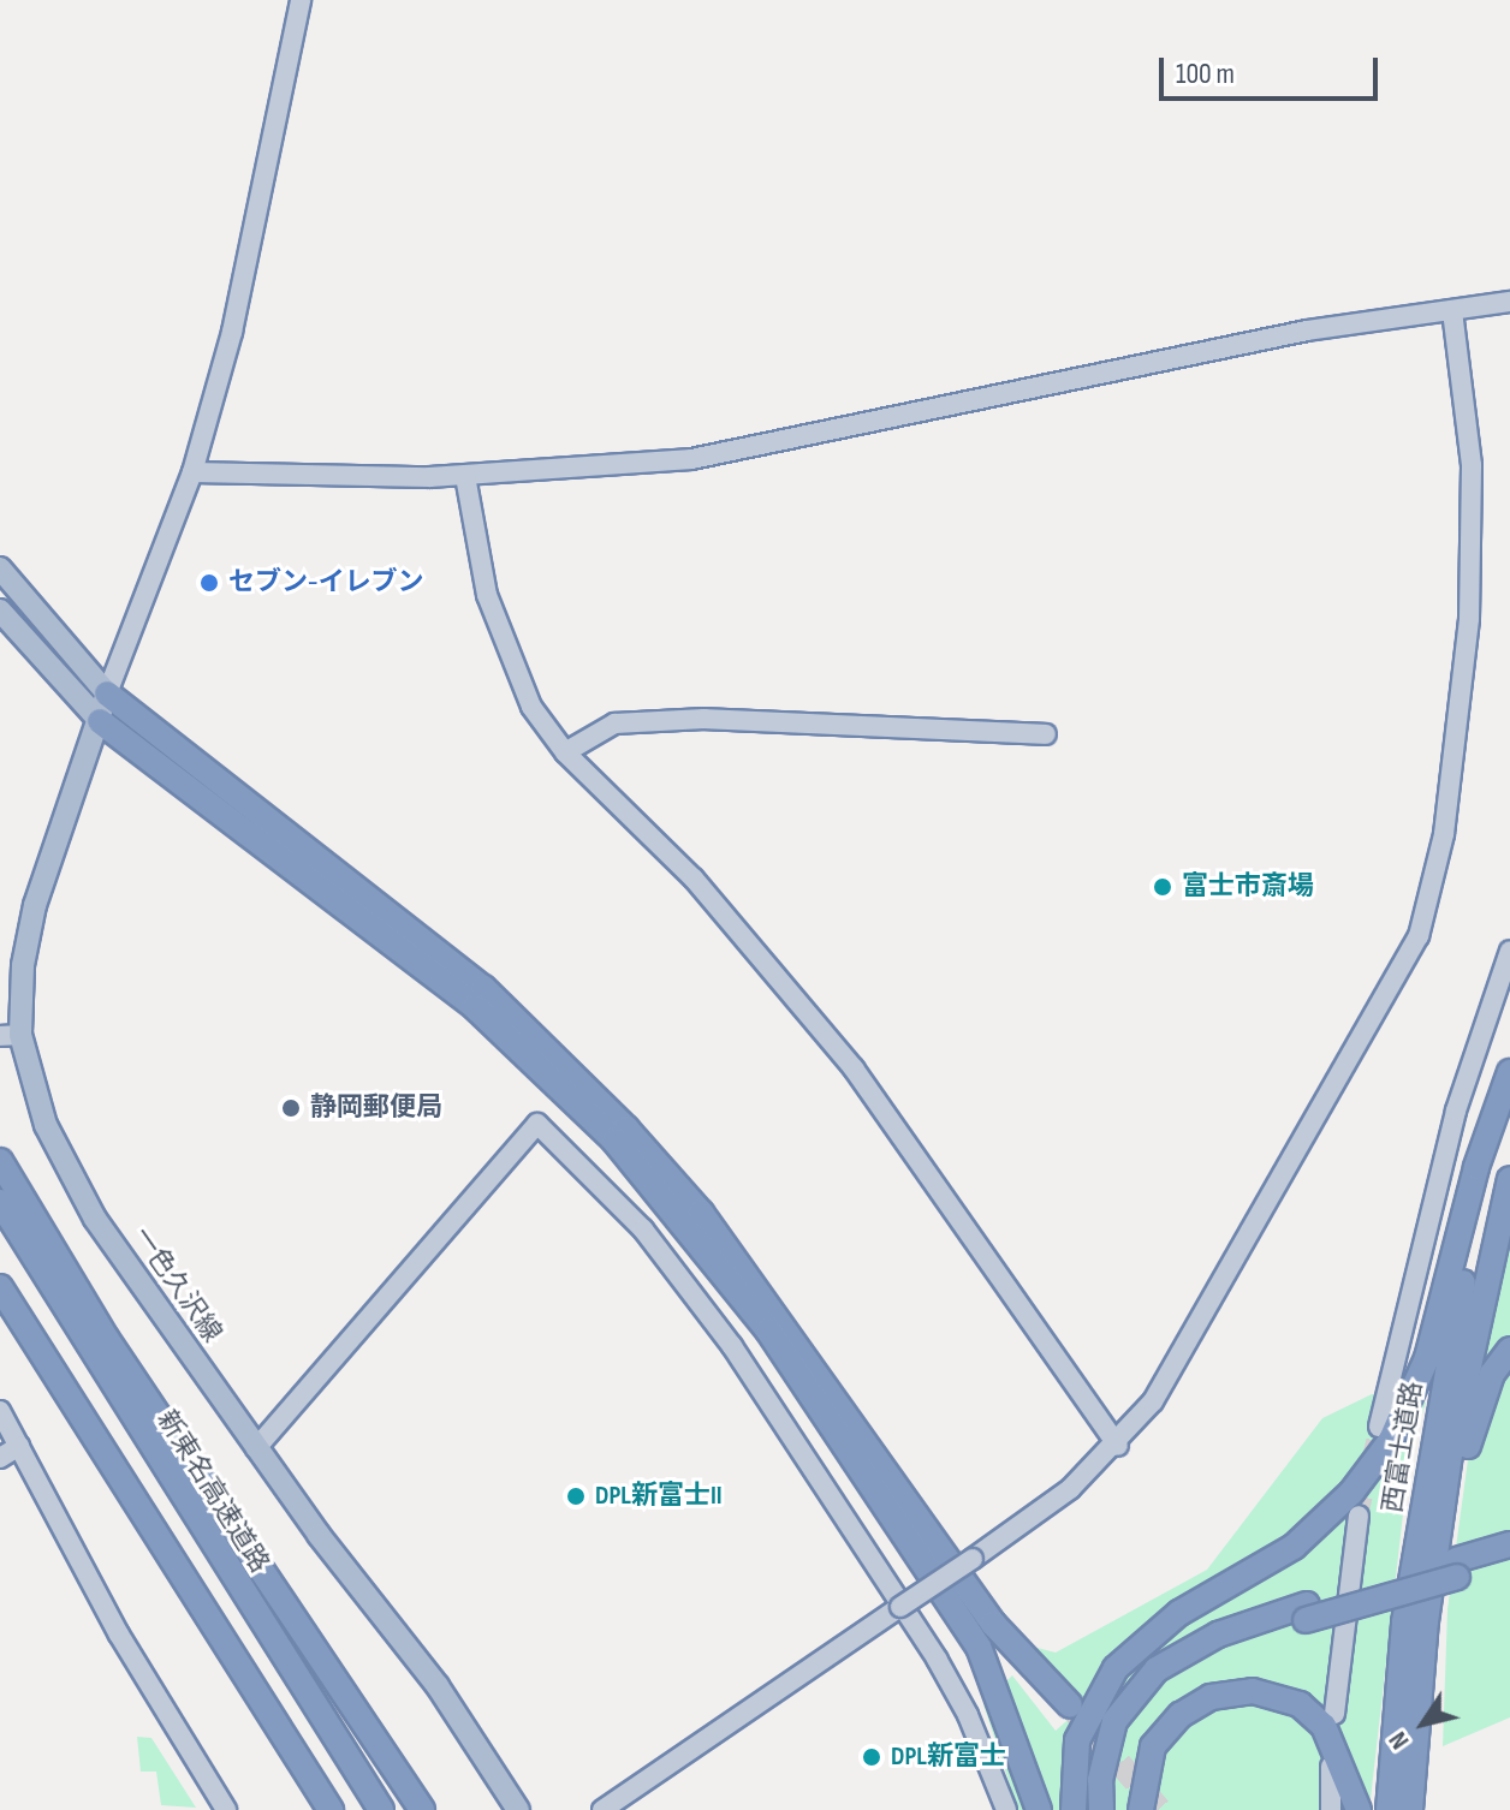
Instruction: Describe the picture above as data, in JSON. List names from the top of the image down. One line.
{"streets":{"highway":["西富士道路","新東名高速道路"],"main road":["一色久沢線"]},"places":["セブン-イレブン","富士市斎場","静岡郵便局","DPL新富士II","DPL新富士"],"scale_bar":"100 m","north":"bottom left"}
